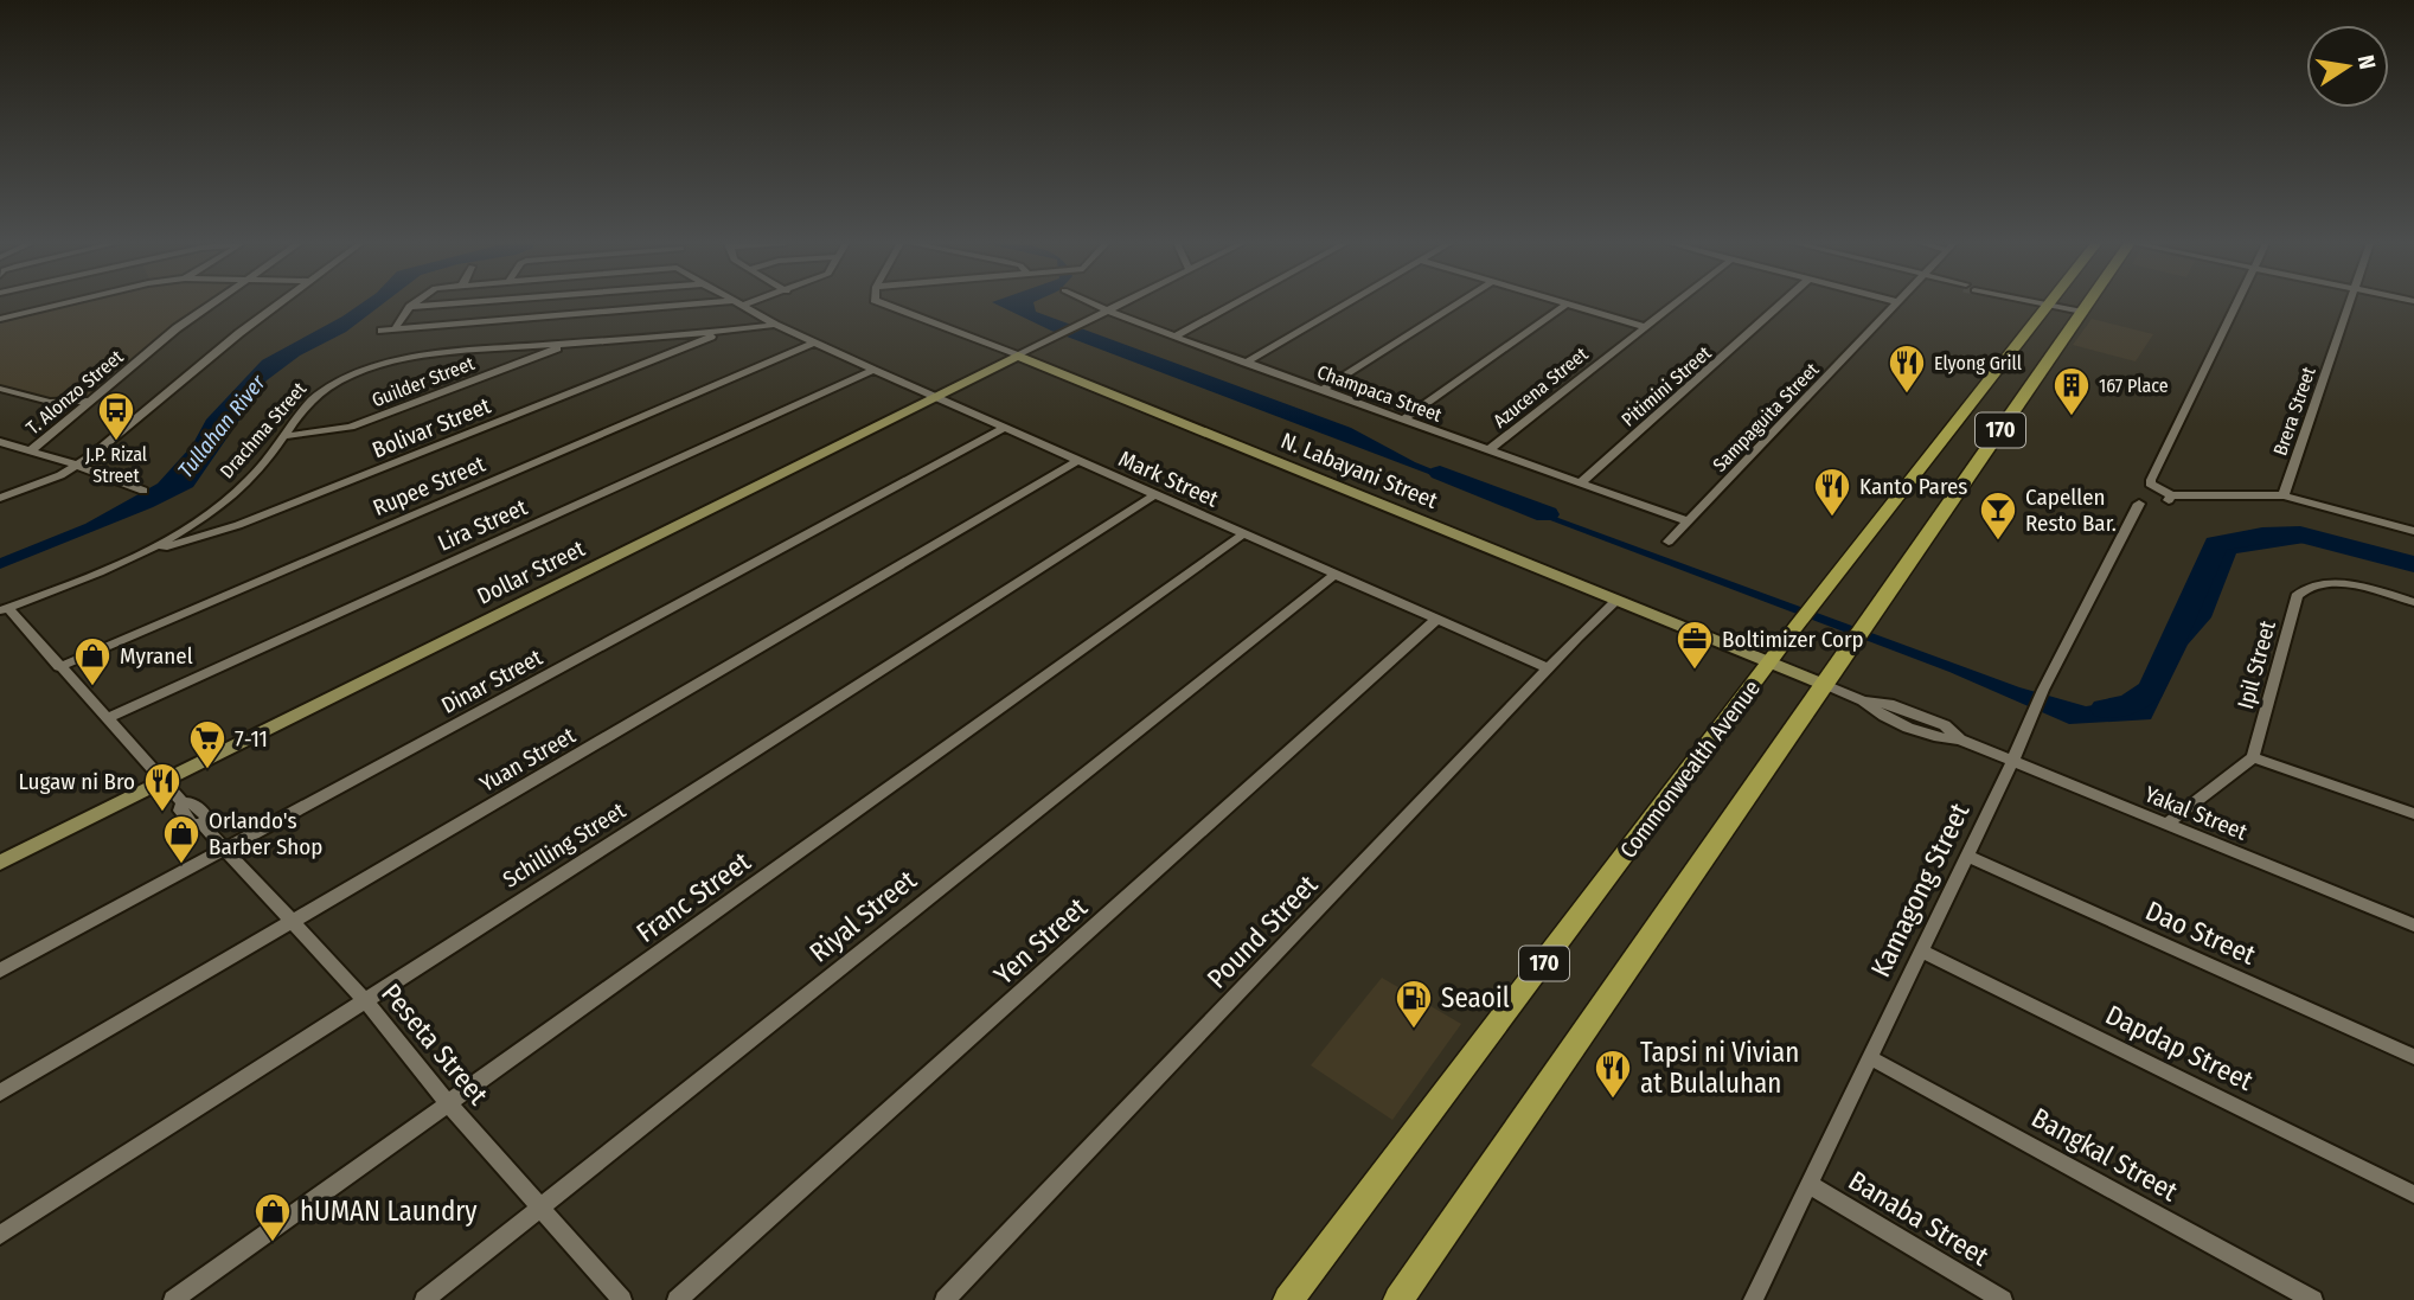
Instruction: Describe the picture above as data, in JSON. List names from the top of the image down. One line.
{"streets":{"main road":["170","Commonwealth Avenue"],"street":["Guilder Street","Pitimini Street","Azucena Street","T. Alonzo Street","Champaca Street","Brera Street","Sampaguita Street","Bolivar Street","Drachma Street","N. Labayani Street","Mark Street","Rupee Street","Lira Street","Dollar Street","Ipil Street","Dinar Street","Yuan Street","Yakal Street","Schilling Street","Kamagong Street","Franc Street","Riyal Street","Pound Street","Dao Street","Yen Street","Peseta Street","Dapdap Street","Bangkal Street","Banaba Street"]},"crossings":[["Guilder Street","Drachma Street"],["Pitimini Street","Champaca Street"],["Azucena Street","Champaca Street"],["Champaca Street","Sampaguita Street"],["Champaca Street","Dollar Street"],["Bolivar Street","Drachma Street"],["Drachma Street","Mark Street"],["Drachma Street","Peseta Street"],["170","N. Labayani Street"],["170","Yakal Street"],["N. Labayani Street","Dollar Street"],["N. Labayani Street","Commonwealth Avenue"],["N. Labayani Street","Yakal Street"],["N. Labayani Street","Pound Street"],["Mark Street","Rupee Street"],["Mark Street","Lira Street"],["Mark Street","Dollar Street"],["Mark Street","Dinar Street"],["Mark Street","Yuan Street"],["Mark Street","Schilling Street"],["Mark Street","Franc Street"],["Mark Street","Riyal Street"],["Mark Street","Pound Street"],["Mark Street","Yen Street"],["Rupee Street","Peseta Street"],["Lira Street","Peseta Street"],["Dollar Street","Peseta Street"],["Dinar Street","Peseta Street"],["Yuan Street","Peseta Street"],["Yakal Street","Kamagong Street"],["Schilling Street","Peseta Street"],["Kamagong Street","Dao Street"],["Kamagong Street","Dapdap Street"],["Kamagong Street","Bangkal Street"],["Kamagong Street","Banaba Street"],["Franc Street","Peseta Street"],["Riyal Street","Peseta Street"]],"water":["Tullahan River"],"places":{"restaurant":["Elyong Grill","Kanto Pares","Lugaw ni Bro","Tapsi ni Vivian at Bulaluhan"],"building":["167 Place"],"bus stop":["J.P. Rizal Street"],"bar":["Capellen Resto Bar."],"office":["Boltimizer Corp"],"shop":["Myranel","Orlando's Barber Shop","hUMAN Laundry"],"supermarket":["7-11"],"fuel station":["Seaoil"]},"north":"right"}
